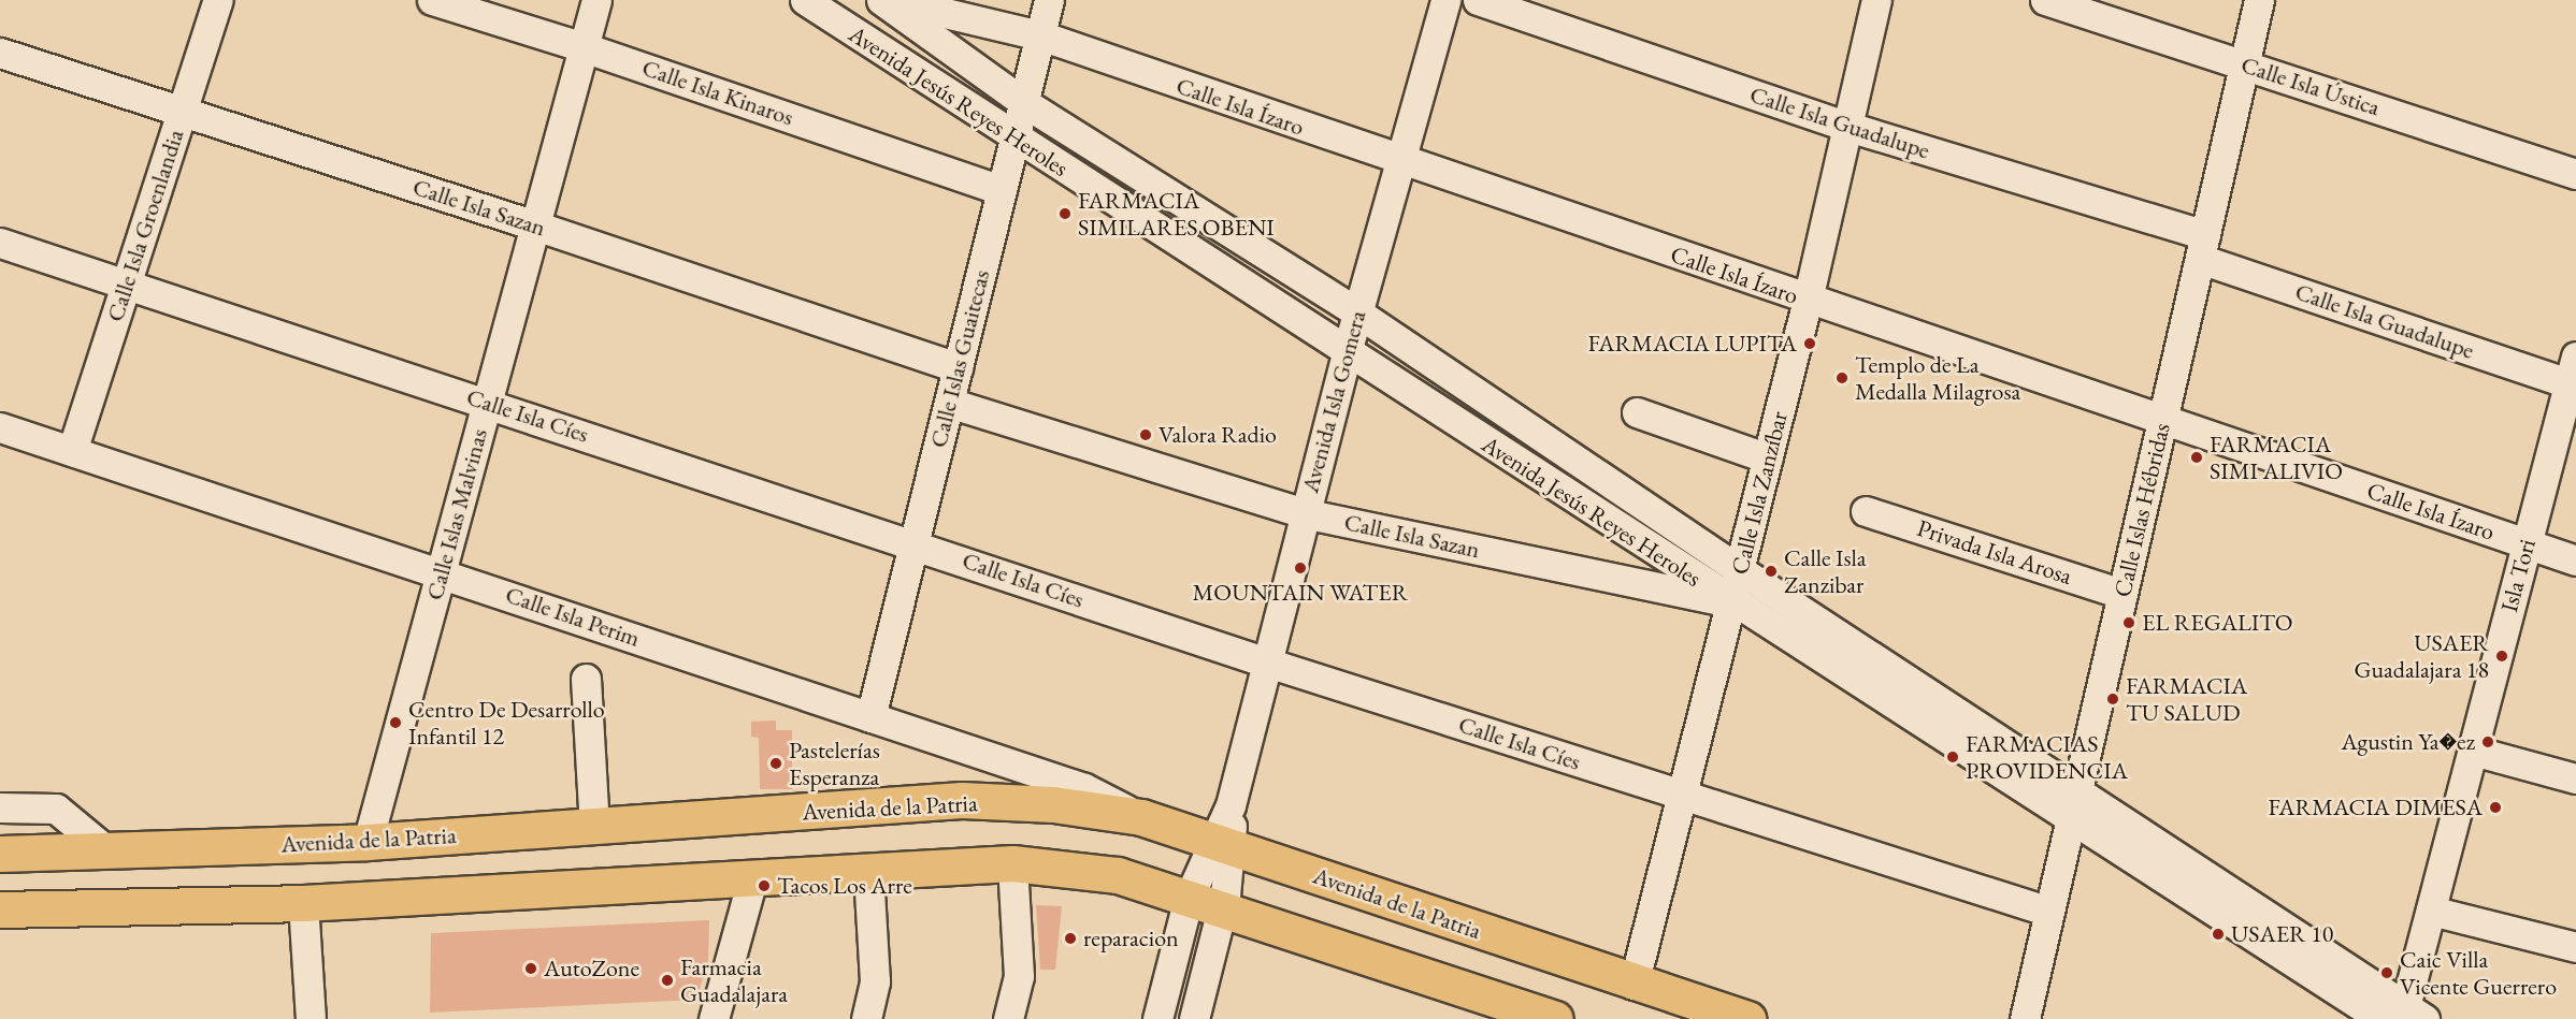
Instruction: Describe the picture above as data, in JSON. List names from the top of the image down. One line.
{"streets":{"main road":["Avenida de la Patria"],"street":["Calle Isla Ústica","Calle Isla Kinaros","Avenida Jesús Reyes Heroles","Calle Isla Ízaro","Calle Isla Guadalupe","Calle Isla Sazan","Calle Isla Groenlandia","Calle Islas Guaitecas","Avenida Isla Gomera","Calle Isla Cíes","Calle Isla Zanzíbar","Calle Islas Hébridas","Calle Islas Malvinas","Privada Isla Arosa","Isla Tori","Calle Isla Perim"]},"crossings":[["Calle Isla Ústica","Calle Islas Hébridas"],["Calle Isla Kinaros","Calle Islas Guaitecas"],["Calle Isla Kinaros","Calle Islas Malvinas"],["Avenida Jesús Reyes Heroles","Calle Isla Sazan"],["Avenida Jesús Reyes Heroles","Calle Islas Guaitecas"],["Avenida Jesús Reyes Heroles","Avenida Isla Gomera"],["Avenida Jesús Reyes Heroles","Calle Isla Zanzíbar"],["Avenida Jesús Reyes Heroles","Calle Islas Hébridas"],["Avenida Jesús Reyes Heroles","Isla Tori"],["Calle Isla Ízaro","Calle Islas Guaitecas"],["Calle Isla Ízaro","Avenida Isla Gomera"],["Calle Isla Ízaro","Calle Isla Zanzíbar"],["Calle Isla Ízaro","Calle Islas Hébridas"],["Calle Isla Ízaro","Isla Tori"],["Calle Isla Guadalupe","Calle Isla Zanzíbar"],["Calle Isla Guadalupe","Calle Islas Hébridas"],["Calle Isla Guadalupe","Isla Tori"],["Calle Isla Sazan","Calle Isla Groenlandia"],["Calle Isla Sazan","Calle Islas Guaitecas"],["Calle Isla Sazan","Avenida Isla Gomera"],["Calle Isla Sazan","Calle Isla Zanzíbar"],["Calle Isla Sazan","Calle Islas Malvinas"],["Calle Isla Groenlandia","Calle Isla Cíes"],["Calle Isla Groenlandia","Calle Isla Perim"],["Calle Islas Guaitecas","Calle Isla Cíes"],["Calle Islas Guaitecas","Calle Isla Perim"],["Avenida Isla Gomera","Calle Isla Cíes"],["Avenida Isla Gomera","Avenida de la Patria"],["Calle Isla Cíes","Calle Isla Zanzíbar"],["Calle Isla Cíes","Calle Islas Hébridas"],["Calle Isla Cíes","Calle Islas Malvinas"],["Calle Isla Zanzíbar","Avenida de la Patria"],["Calle Islas Hébridas","Privada Isla Arosa"],["Calle Islas Malvinas","Calle Isla Perim"],["Calle Islas Malvinas","Avenida de la Patria"],["Calle Isla Perim","Avenida de la Patria"]],"places":["FARMACIA SIMILARES OBENI","FARMACIA LUPITA","Templo de La Medalla Milagrosa","Valora Radio","FARMACIA SIMI ALIVIO","MOUNTAIN WATER","Calle Isla Zanzibar","EL REGALITO","USAER Guadalajara 18","FARMACIA TU SALUD","Centro De Desarrollo Infantil 12","Agustin Ya�ez","FARMACIAS PROVIDENCIA","Pastelerías Esperanza","FARMACIA DIMESA","Tacos Los Arre","USAER 10","reparacion","AutoZone","Caic Villa Vicente Guerrero","Farmacia Guadalajara"]}
